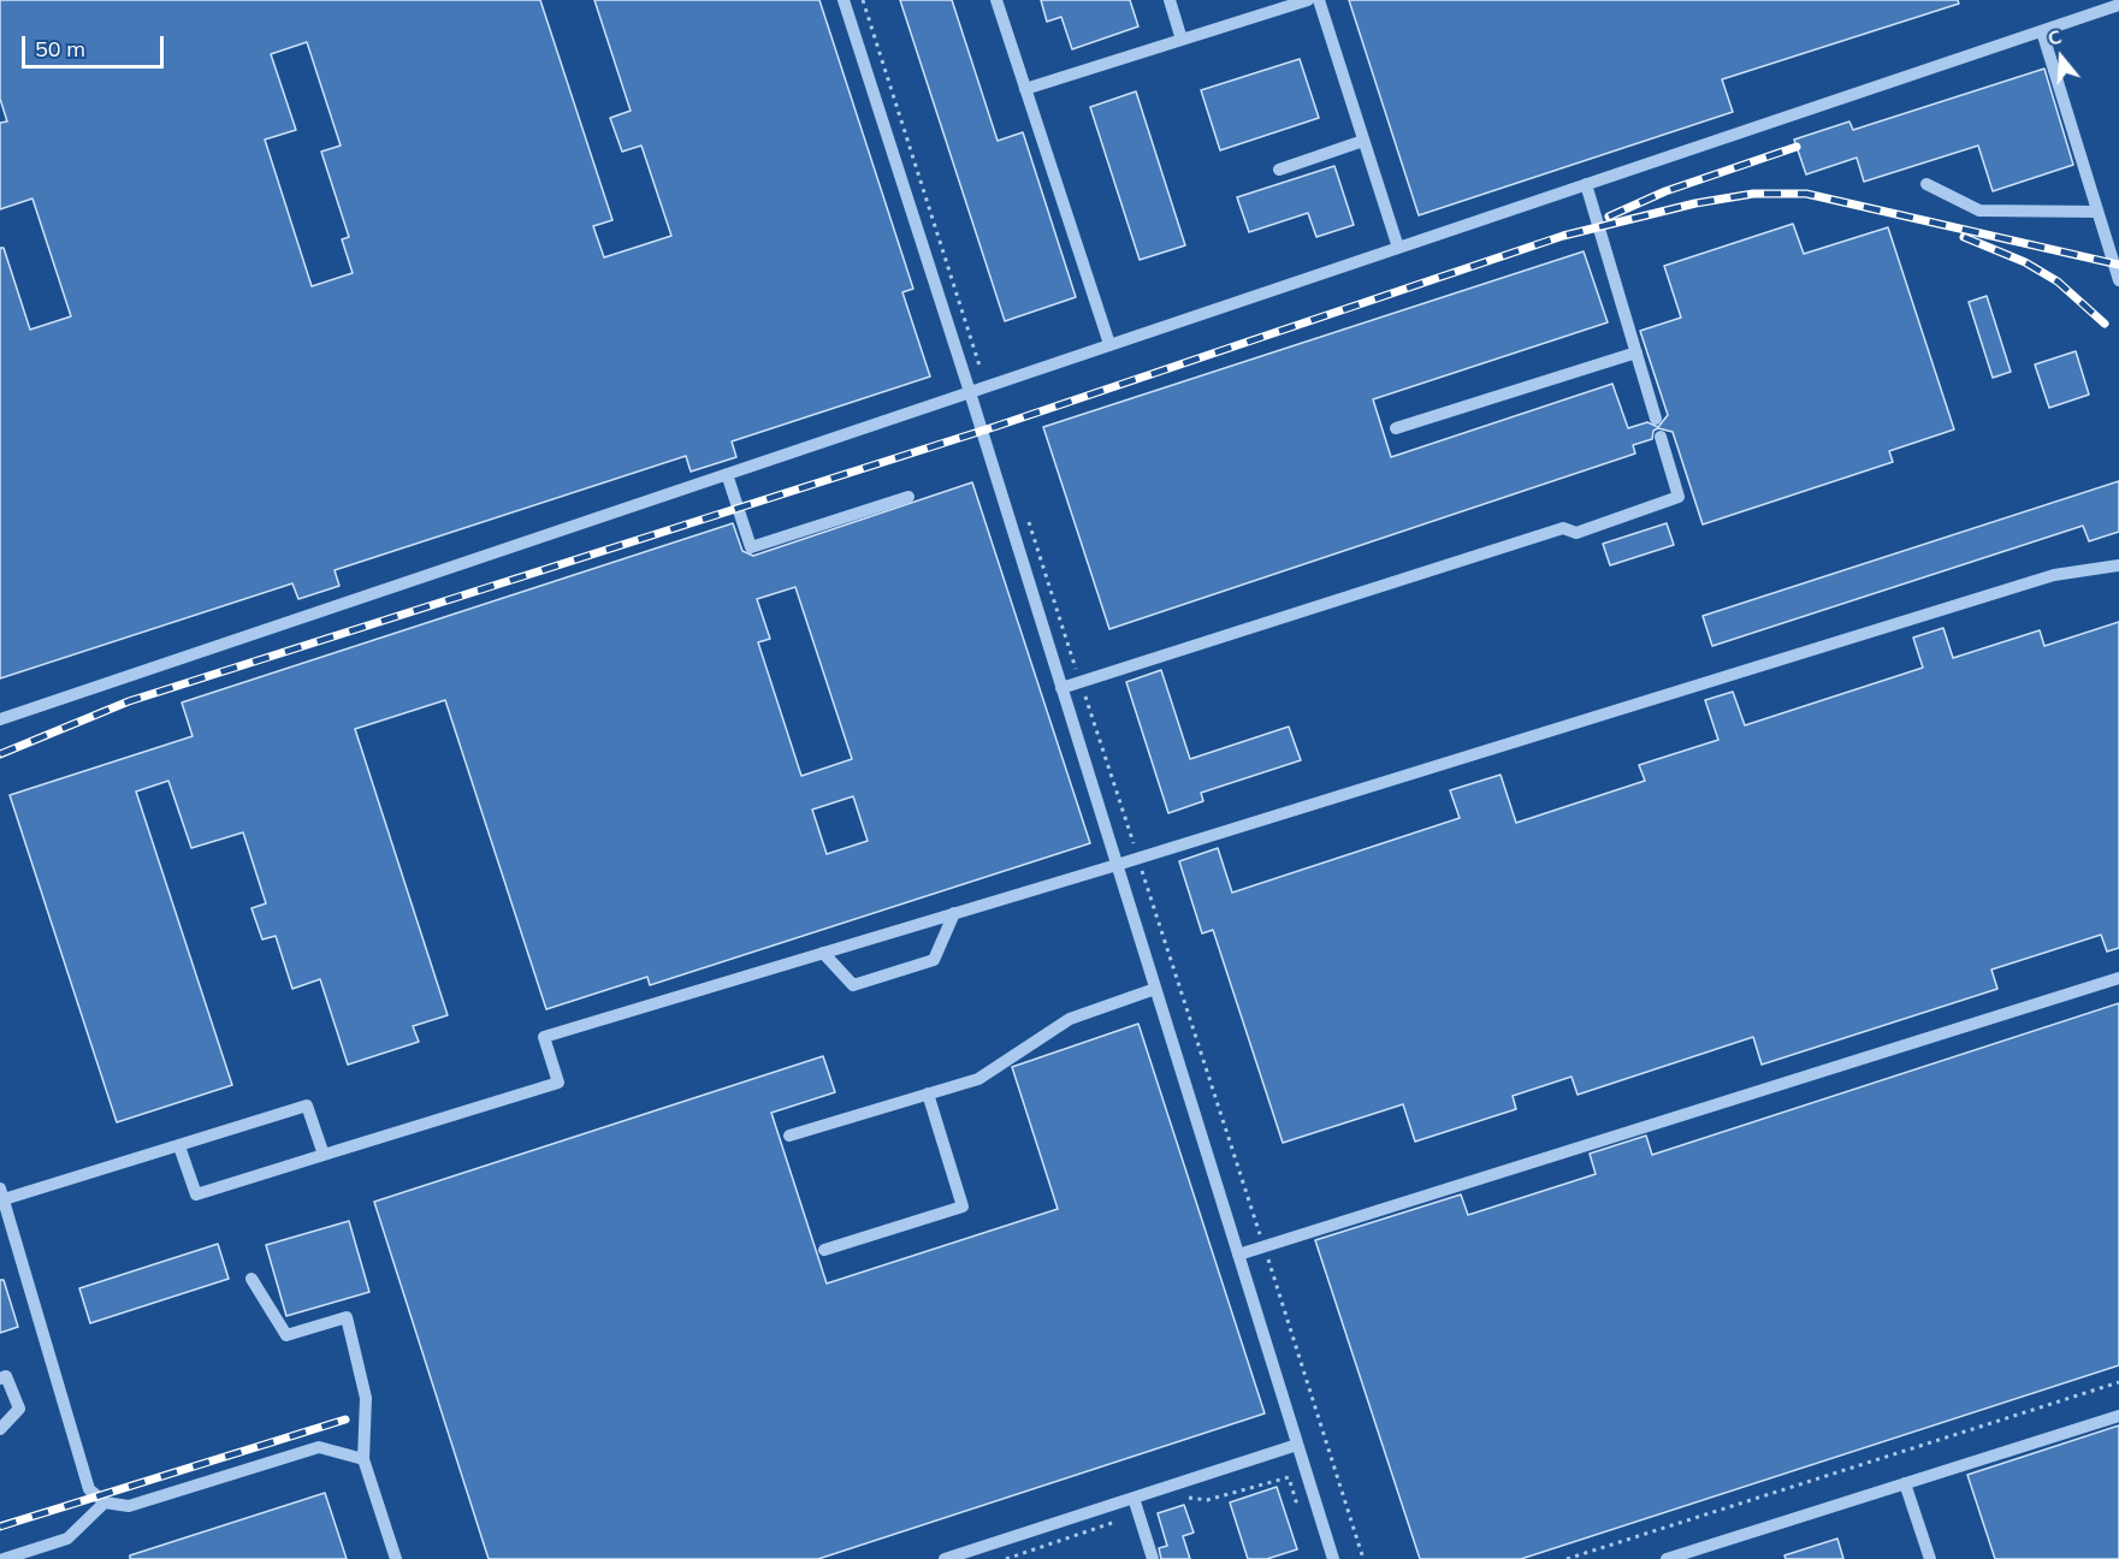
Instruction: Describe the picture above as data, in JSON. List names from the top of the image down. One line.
{"scale_bar":"50 m","north":"top"}
